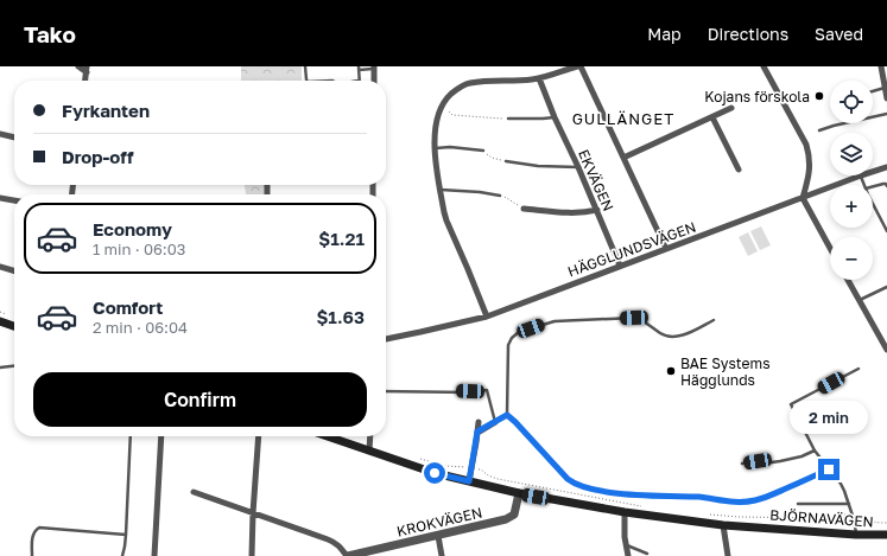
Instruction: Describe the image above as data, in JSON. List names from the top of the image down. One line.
{"streets":{"main road":["BJÖRNAVÄGEN"],"street":["EKVÄGEN","HÄGGLUNDSVÄGEN","KROKVÄGEN"]},"crossings":[["EKVÄGEN","HÄGGLUNDSVÄGEN"],["BJÖRNAVÄGEN","KROKVÄGEN"]],"districts":["GULLÄNGET"],"places":["Kojans förskola","BAE Systems Hägglunds"],"page":{"header":"Tako","nav":["Map","Directions","Saved"],"map_buttons":["+","−"],"banner":["Fyrkanten","Drop-off"],"list":[{"name":"Economy","note":"1 min · 06:03","value":"$1.21"},{"name":"Comfort","note":"2 min · 06:04","value":"$1.63"}],"buttons":"Confirm","bubble":"2 min"}}
